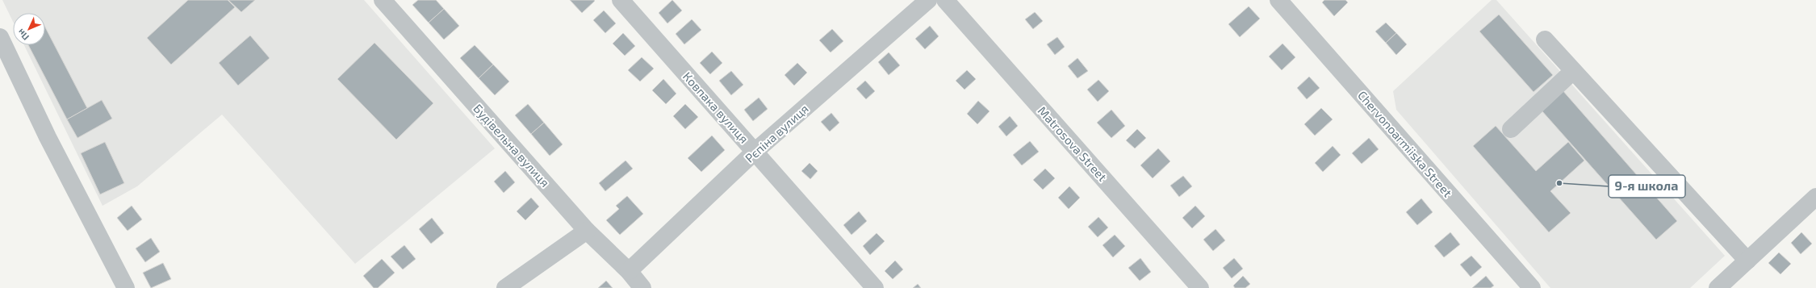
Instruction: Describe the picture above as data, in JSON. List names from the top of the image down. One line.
{"streets":{"street":["Ковпака вулиця","Рєпіна вулиця","Matrosova Street","Chervonoarmiiska Street","Будівельна вулиця"]},"crossings":[["Ковпака вулиця","Рєпіна вулиця"],["Рєпіна вулиця","Будівельна вулиця"]],"places":["9-я школа"],"north":"bottom left"}
